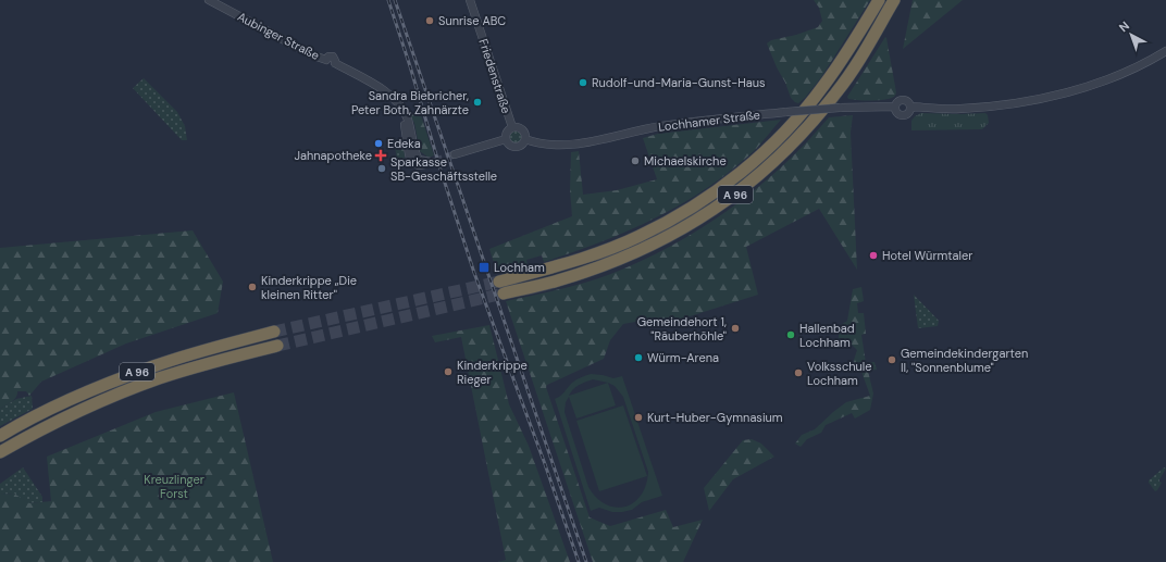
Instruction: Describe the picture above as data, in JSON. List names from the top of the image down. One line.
{"streets":{"highway":["A 96"],"street":["Aubinger Straße","Friedenstraße","Lochhamer Straße"]},"crossings":[["Friedenstraße","Lochhamer Straße"]],"parks":["Kreuzlinger Forst"],"places":{"other":["Sunrise ABC","Rudolf-und-Maria-Gunst-Haus","Sandra Biebricher, Peter Both, Zahnärzte","Edeka","Michaelskirche","Sparkasse SB-Geschäftsstelle","Hotel Würmtaler","Kinderkrippe „Die kleinen Ritter\"","Gemeindehort 1, \"Räuberhöhle\"","Hallenbad Lochham","Würm-Arena","Gemeindekindergarten II, \"Sonnenblume\"","Kinderkrippe Rieger","Volksschule Lochham","Kurt-Huber-Gymnasium"],"health":["Jahnapotheke"],"transit":["Lochham"]},"north":"top left"}
